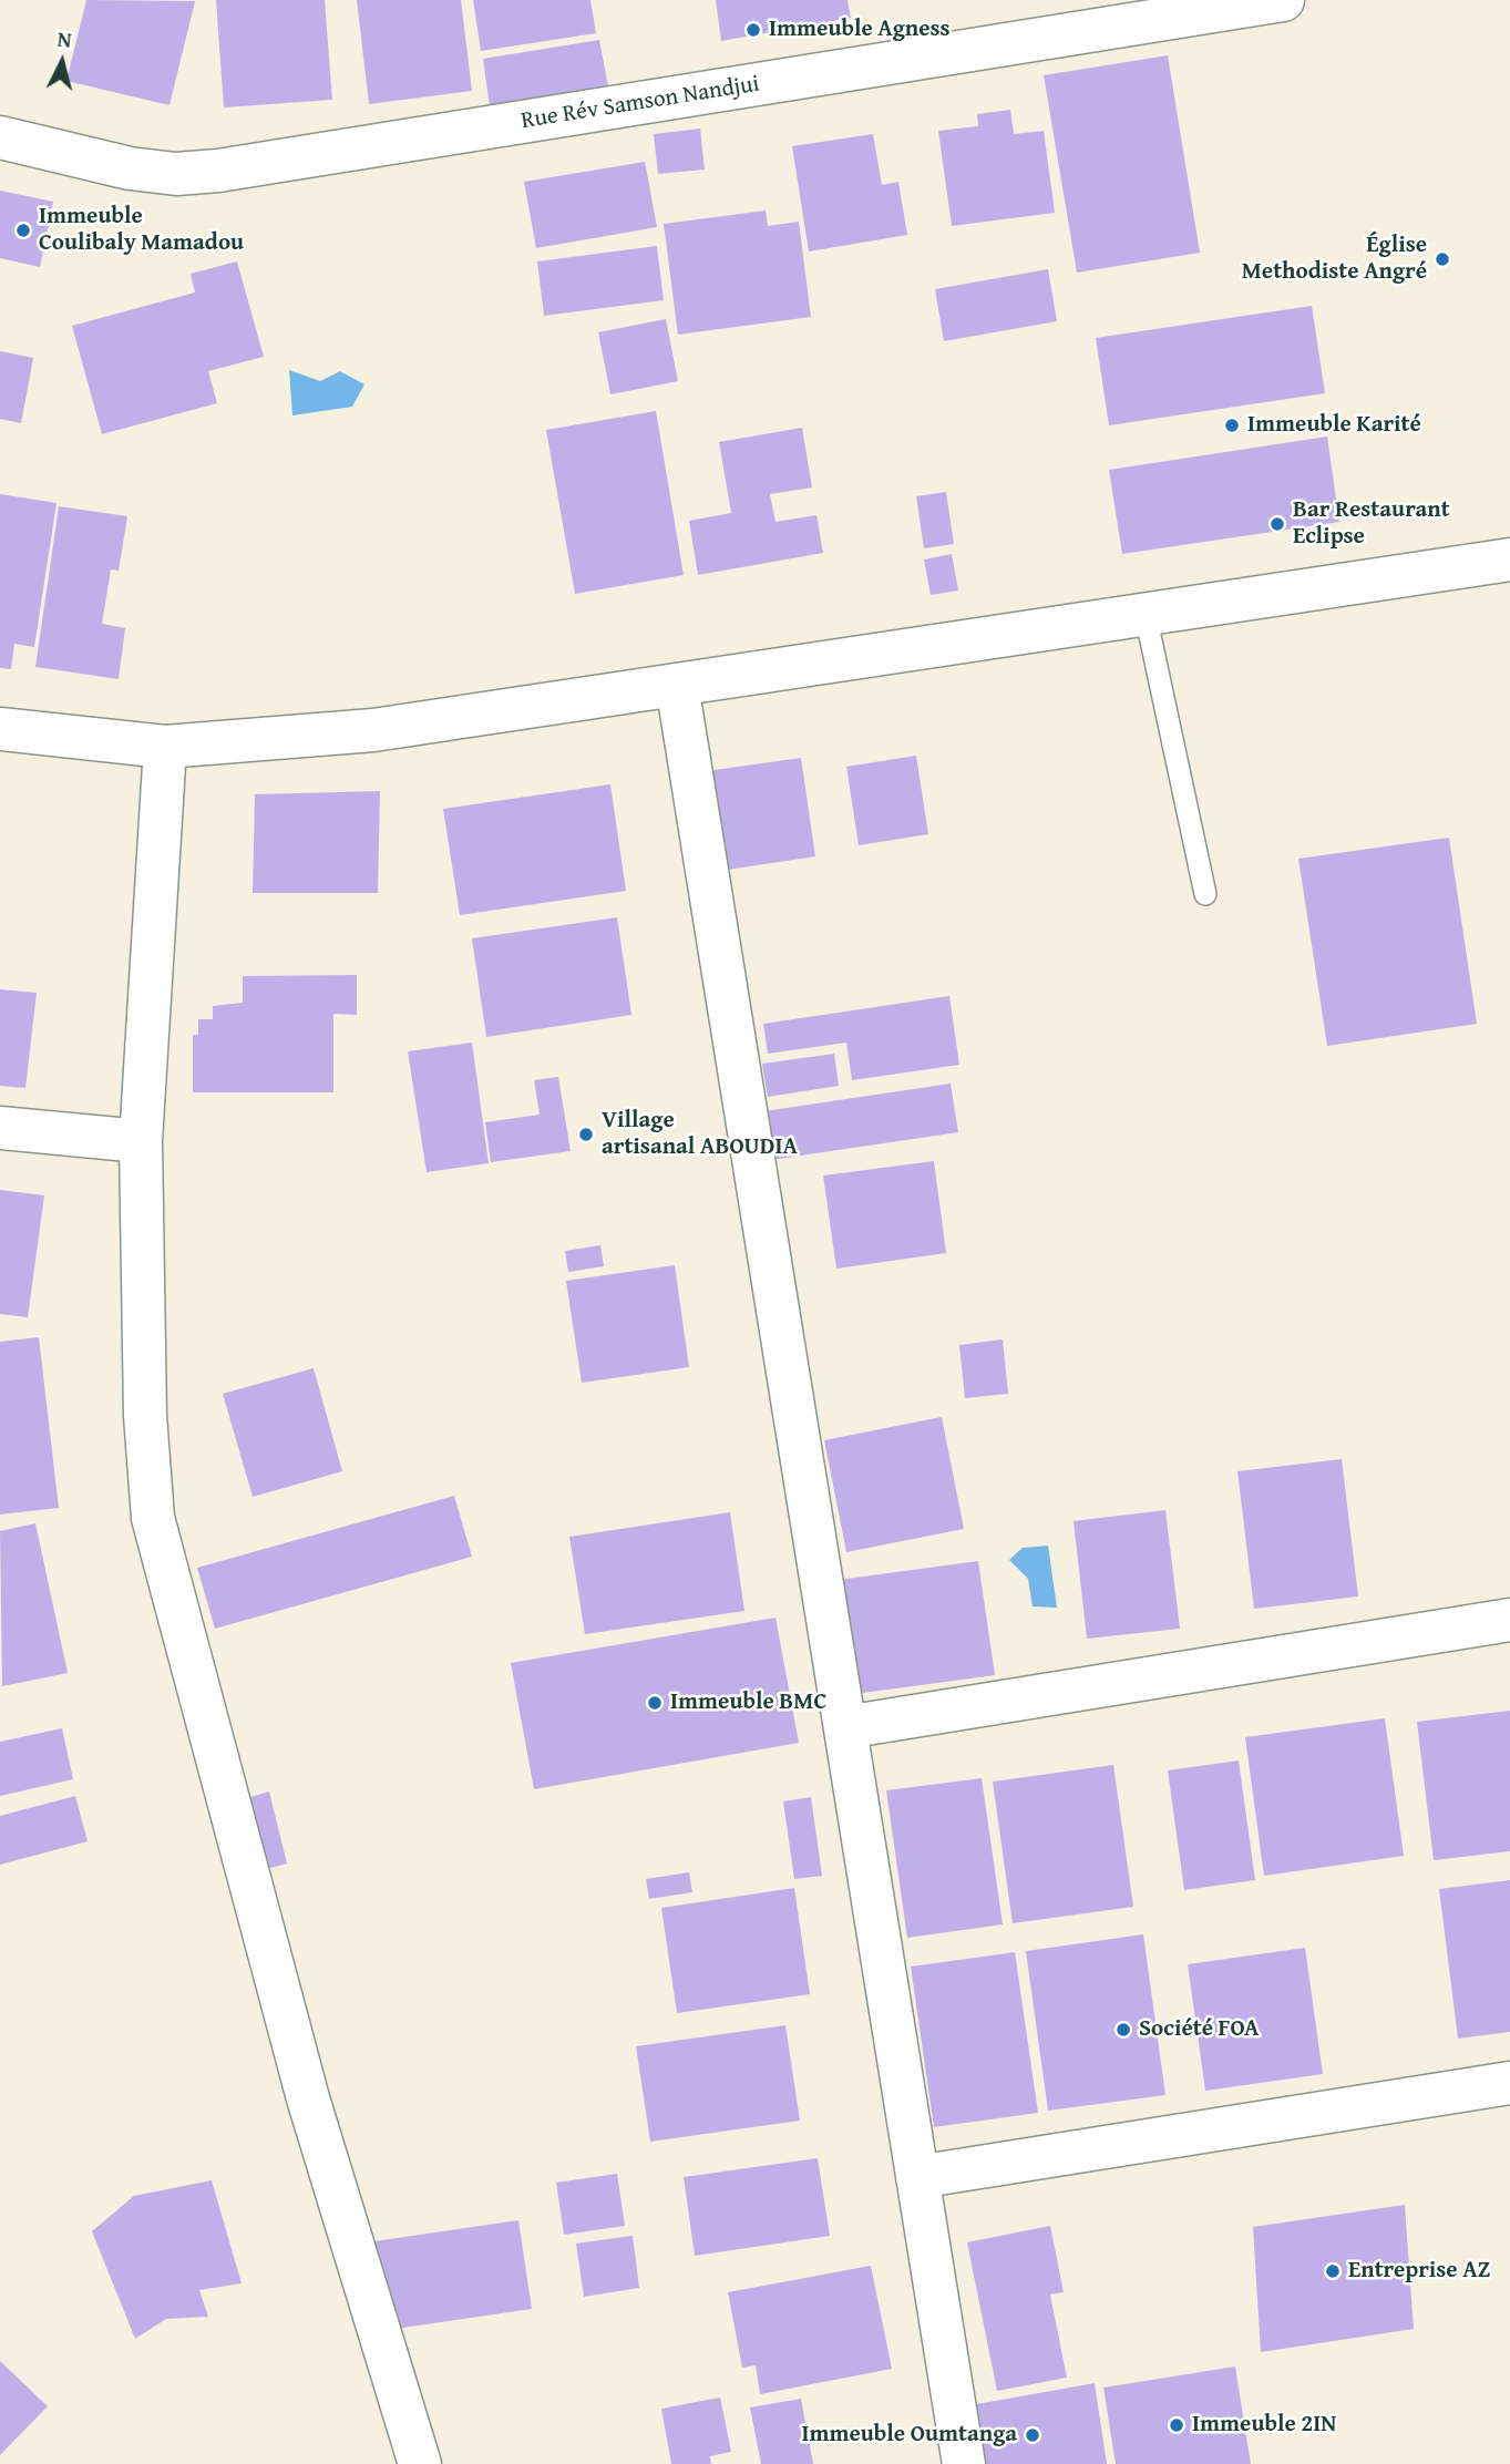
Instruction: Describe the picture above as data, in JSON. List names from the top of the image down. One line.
{"streets":{"street":["Rue Rév Samson Nandjui"]},"places":["Immeuble Agness","Immeuble Coulibaly Mamadou","Église Methodiste Angré","Immeuble Karité","Bar Restaurant Eclipse","Village artisanal ABOUDIA","Immeuble BMC","Société FOA","Entreprise AZ","Immeuble 2IN","Immeuble Oumtanga"],"north":"top"}
